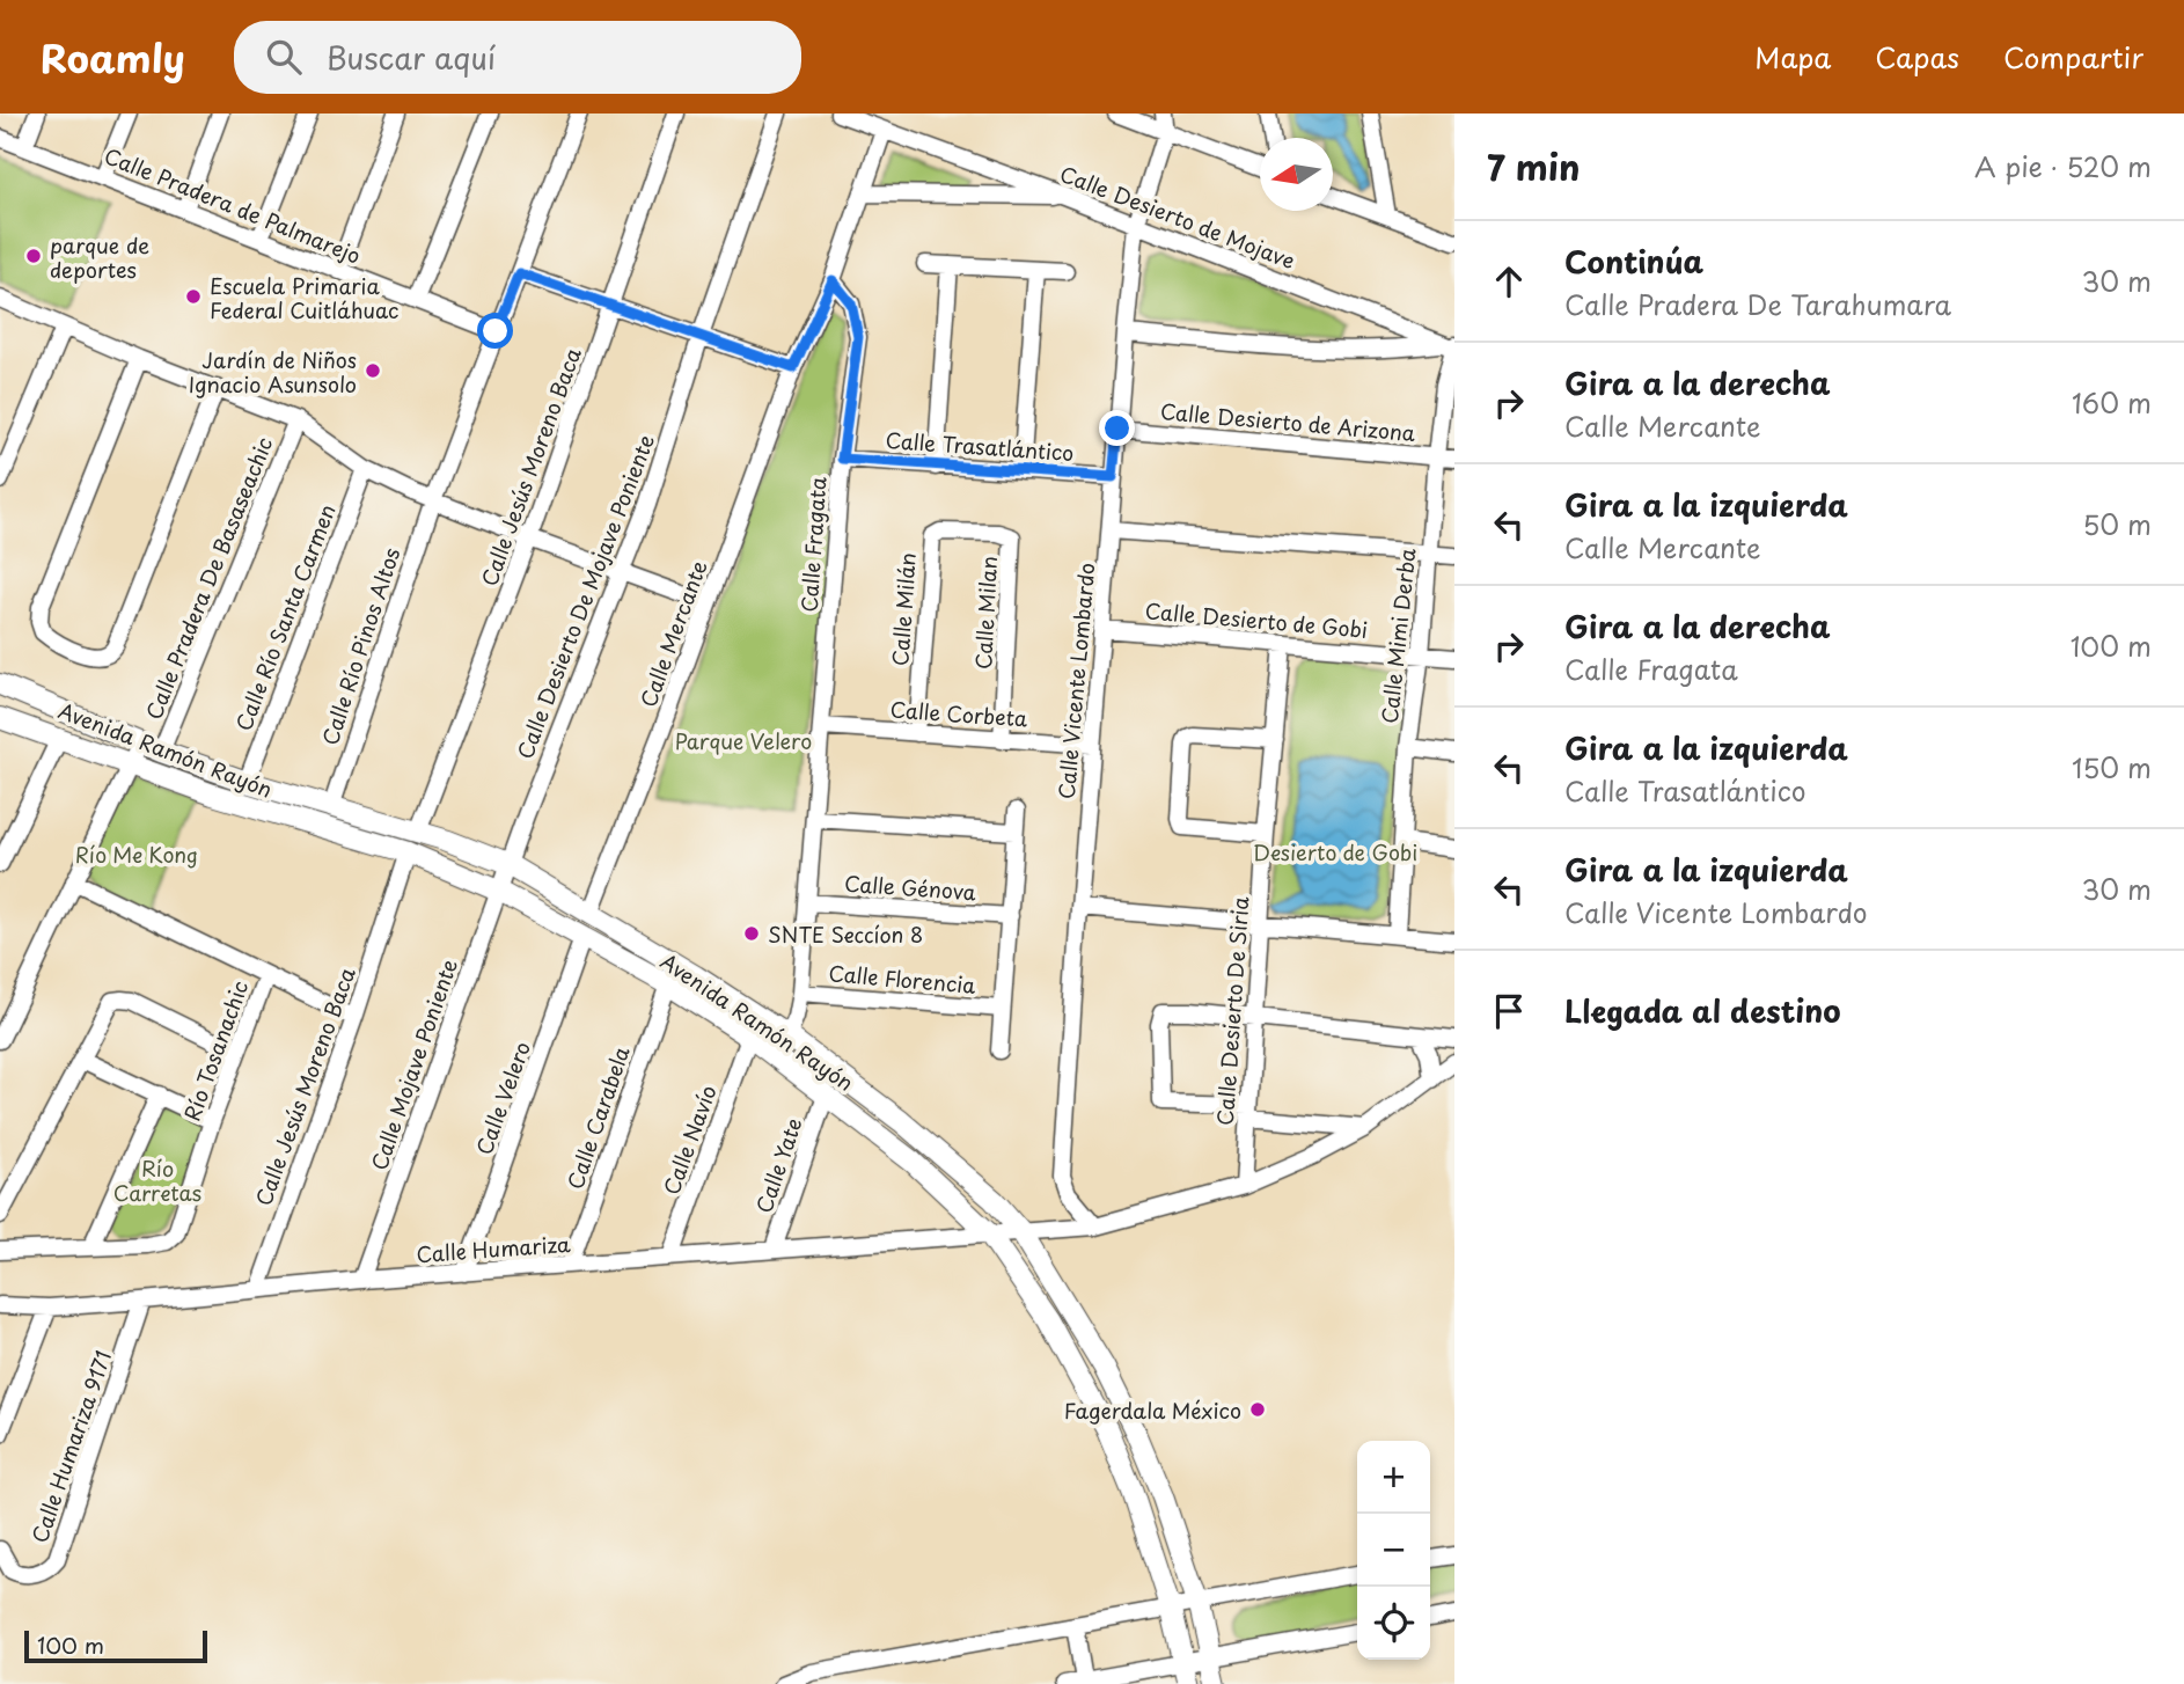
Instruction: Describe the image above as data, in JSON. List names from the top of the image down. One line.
{"streets":{"main road":["Avenida Ramón Rayón"],"street":["Calle Pradera de Palmarejo","Calle Desierto de Mojave","Calle Desierto de Arizona","Calle Trasatlántico","Calle Jesús Moreno Baca","Calle Fragata","Calle Pradera De Basaseachic","Calle Desierto De Mojave Poniente","Calle Milán","Calle Milan","Calle Río Santa Carmen","Calle Desierto de Gobi","Calle Mercante","Calle Mimi Derba","Calle Río Pinos Altos","Calle Vicente Lombardo","Calle Corbeta","Calle Génova","Calle Florencia","Calle Desierto De Siria","Río Tosanachic","Calle Mojave Poniente","Calle Velero","Calle Carabela","Calle Navío","Calle Yate","Calle Humariza","Calle Humariza 9171"]},"crossings":[["Calle Pradera de Palmarejo","Calle Río Pinos Altos"],["Calle Desierto de Mojave","Calle Mercante"],["Calle Desierto de Mojave","Calle Mimi Derba"],["Calle Desierto de Mojave","Calle Vicente Lombardo"],["Calle Desierto de Arizona","Calle Mimi Derba"],["Calle Desierto de Arizona","Calle Vicente Lombardo"],["Calle Trasatlántico","Calle Fragata"],["Calle Trasatlántico","Calle Vicente Lombardo"],["Calle Jesús Moreno Baca","Avenida Ramón Rayón"],["Calle Jesús Moreno Baca","Calle Humariza"],["Calle Fragata","Calle Mercante"],["Calle Fragata","Calle Corbeta"],["Calle Fragata","Avenida Ramón Rayón"],["Calle Fragata","Calle Génova"],["Calle Fragata","Calle Florencia"],["Calle Pradera De Basaseachic","Avenida Ramón Rayón"],["Calle Desierto De Mojave Poniente","Avenida Ramón Rayón"],["Calle Desierto De Mojave Poniente","Calle Mojave Poniente"],["Calle Milán","Calle Milan"],["Calle Milán","Calle Corbeta"],["Calle Milan","Calle Corbeta"],["Calle Río Santa Carmen","Avenida Ramón Rayón"],["Calle Desierto de Gobi","Calle Mimi Derba"],["Calle Desierto de Gobi","Calle Vicente Lombardo"],["Calle Desierto de Gobi","Calle Desierto De Siria"],["Calle Mercante","Avenida Ramón Rayón"],["Calle Mimi Derba","Calle Desierto De Siria"],["Calle Río Pinos Altos","Avenida Ramón Rayón"],["Calle Vicente Lombardo","Calle Corbeta"],["Calle Vicente Lombardo","Calle Desierto De Siria"],["Calle Vicente Lombardo","Calle Humariza"],["Avenida Ramón Rayón","Calle Mojave Poniente"],["Avenida Ramón Rayón","Calle Velero"],["Avenida Ramón Rayón","Calle Carabela"],["Avenida Ramón Rayón","Calle Navío"],["Avenida Ramón Rayón","Calle Yate"],["Avenida Ramón Rayón","Calle Humariza"],["Calle Desierto De Siria","Calle Humariza"],["Calle Mojave Poniente","Calle Humariza"],["Calle Velero","Calle Humariza"],["Calle Carabela","Calle Humariza"],["Calle Navío","Calle Humariza"],["Calle Yate","Calle Humariza"],["Calle Humariza","Calle Humariza 9171"]],"parks":["Parque Velero","Desierto de Gobi","Río Me Kong","Río Carretas"],"places":["parque de deportes","Escuela Primaria Federal Cuitláhuac","Jardín de Niños Ignacio Asunsolo","SNTE Seccíon 8","Fagerdala México"],"scale_bar":"100 m","north":"left","page":{"header":"Roamly","search":"Buscar aquí","nav":["Mapa","Capas","Compartir"],"heading":["7 min","A pie · 520 m"],"list":[["Continúa","Calle Pradera De Tarahumara","30 m"],["Gira a la derecha","Calle Mercante","160 m"],["Gira a la izquierda","Calle Mercante","50 m"],["Gira a la derecha","Calle Fragata","100 m"],["Gira a la izquierda","Calle Trasatlántico","150 m"],["Gira a la izquierda","Calle Vicente Lombardo","30 m"],"Llegada al destino"],"map_buttons":["+","−"],"scale":"100 m"}}
